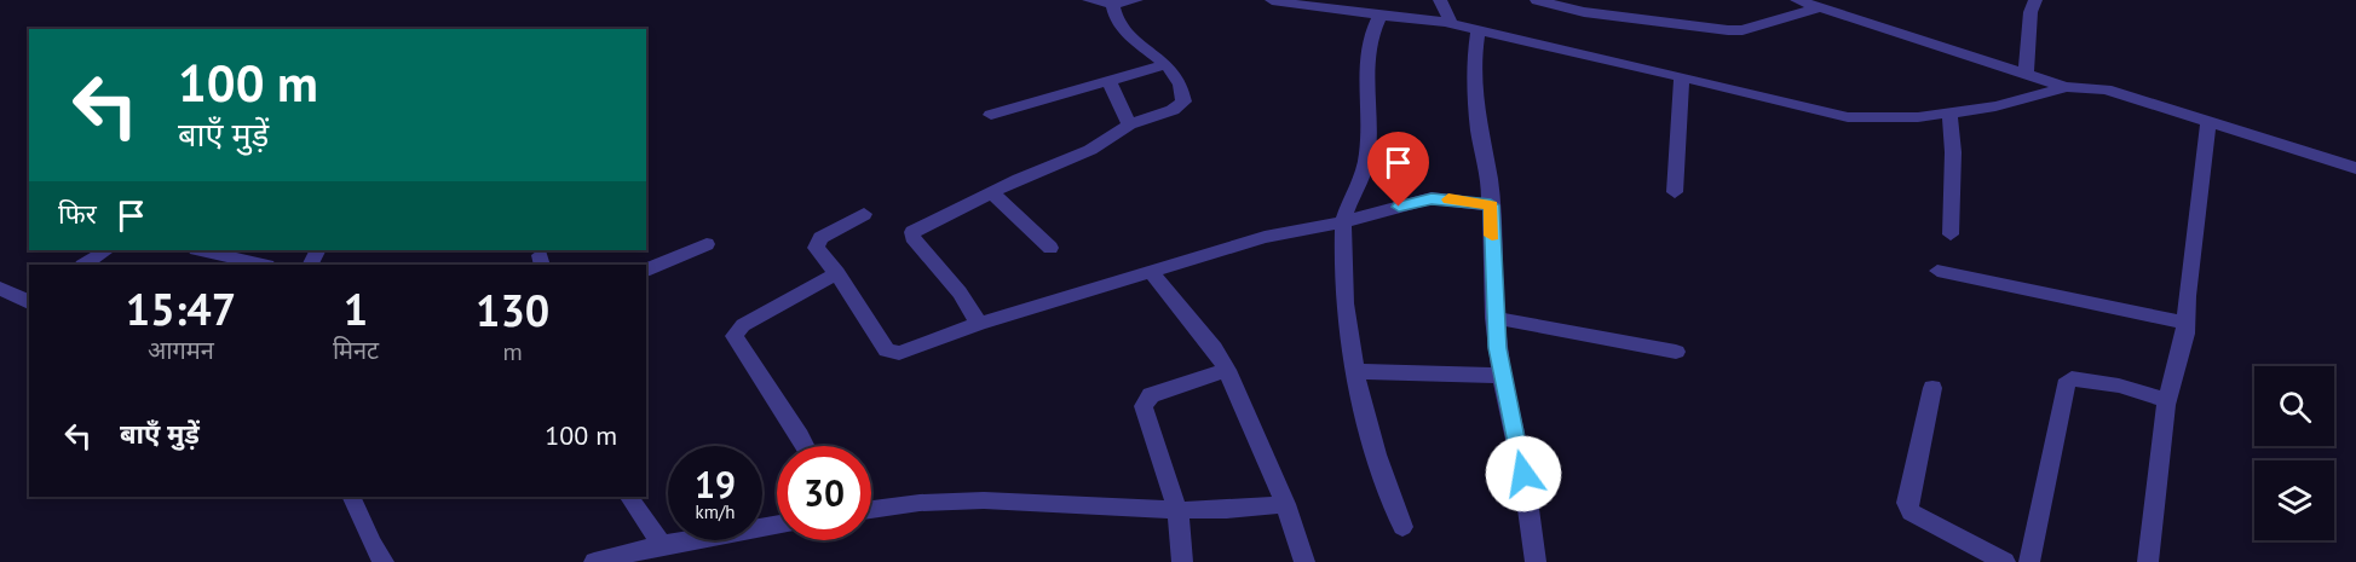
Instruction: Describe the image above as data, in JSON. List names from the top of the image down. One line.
{"page":{"turn":["100 m","बाएँ मुड़ें"],"then":"फिर","eta":["15:47","आगमन","1","मिनट","130","m"],"list":[{"name":"बाएँ मुड़ें","value":"100 m"}],"speed":"19 km/h","limit":"30"}}
